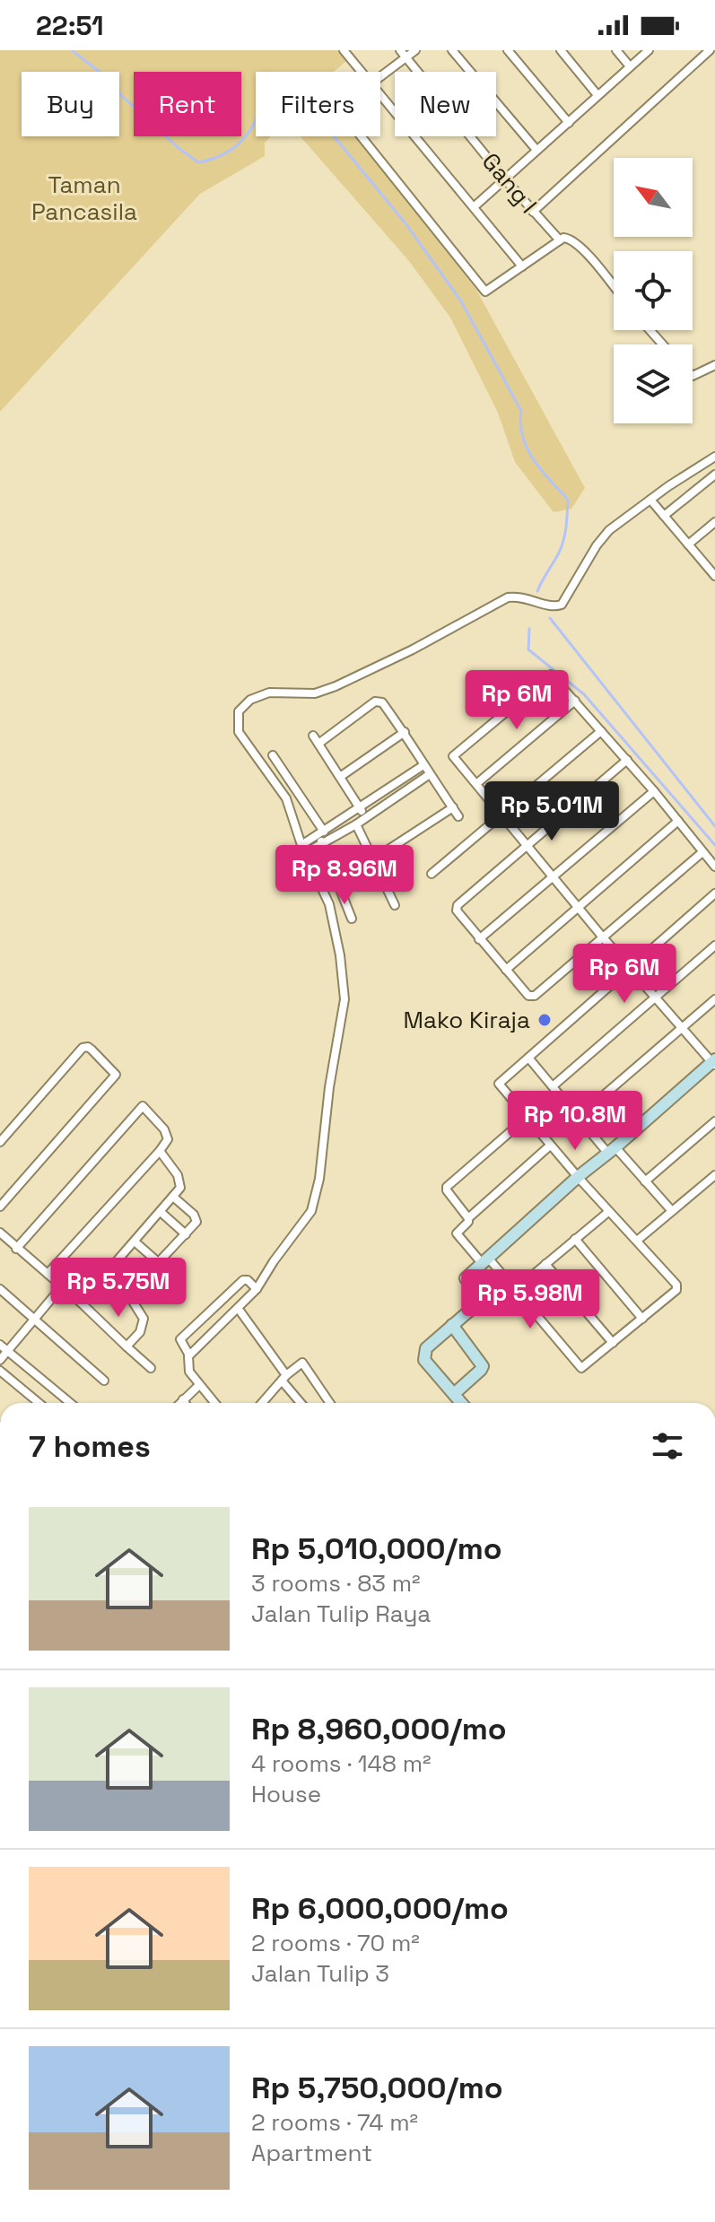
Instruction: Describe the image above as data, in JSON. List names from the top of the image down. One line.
{"streets":{"street":["Gang I"]},"parks":["Taman Pancasila"],"places":["Mako Kiraja"],"north":"top left","page":{"status":"22:51","chip":["Buy","Rent","Filters","New"],"price":["Rp 6M","Rp 5.01M","Rp 8.96M","Rp 6M","Rp 10.8M","Rp 5.75M","Rp 5.98M"],"heading":"7 homes","list":[{"name":"Rp 5,010,000/mo","note":"3 rooms · 83 m² · Jalan Tulip Raya"},{"name":"Rp 8,960,000/mo","note":"4 rooms · 148 m² · House"},{"name":"Rp 6,000,000/mo","note":"2 rooms · 70 m² · Jalan Tulip 3"},{"name":"Rp 5,750,000/mo","note":"2 rooms · 74 m² · Apartment"}]}}
